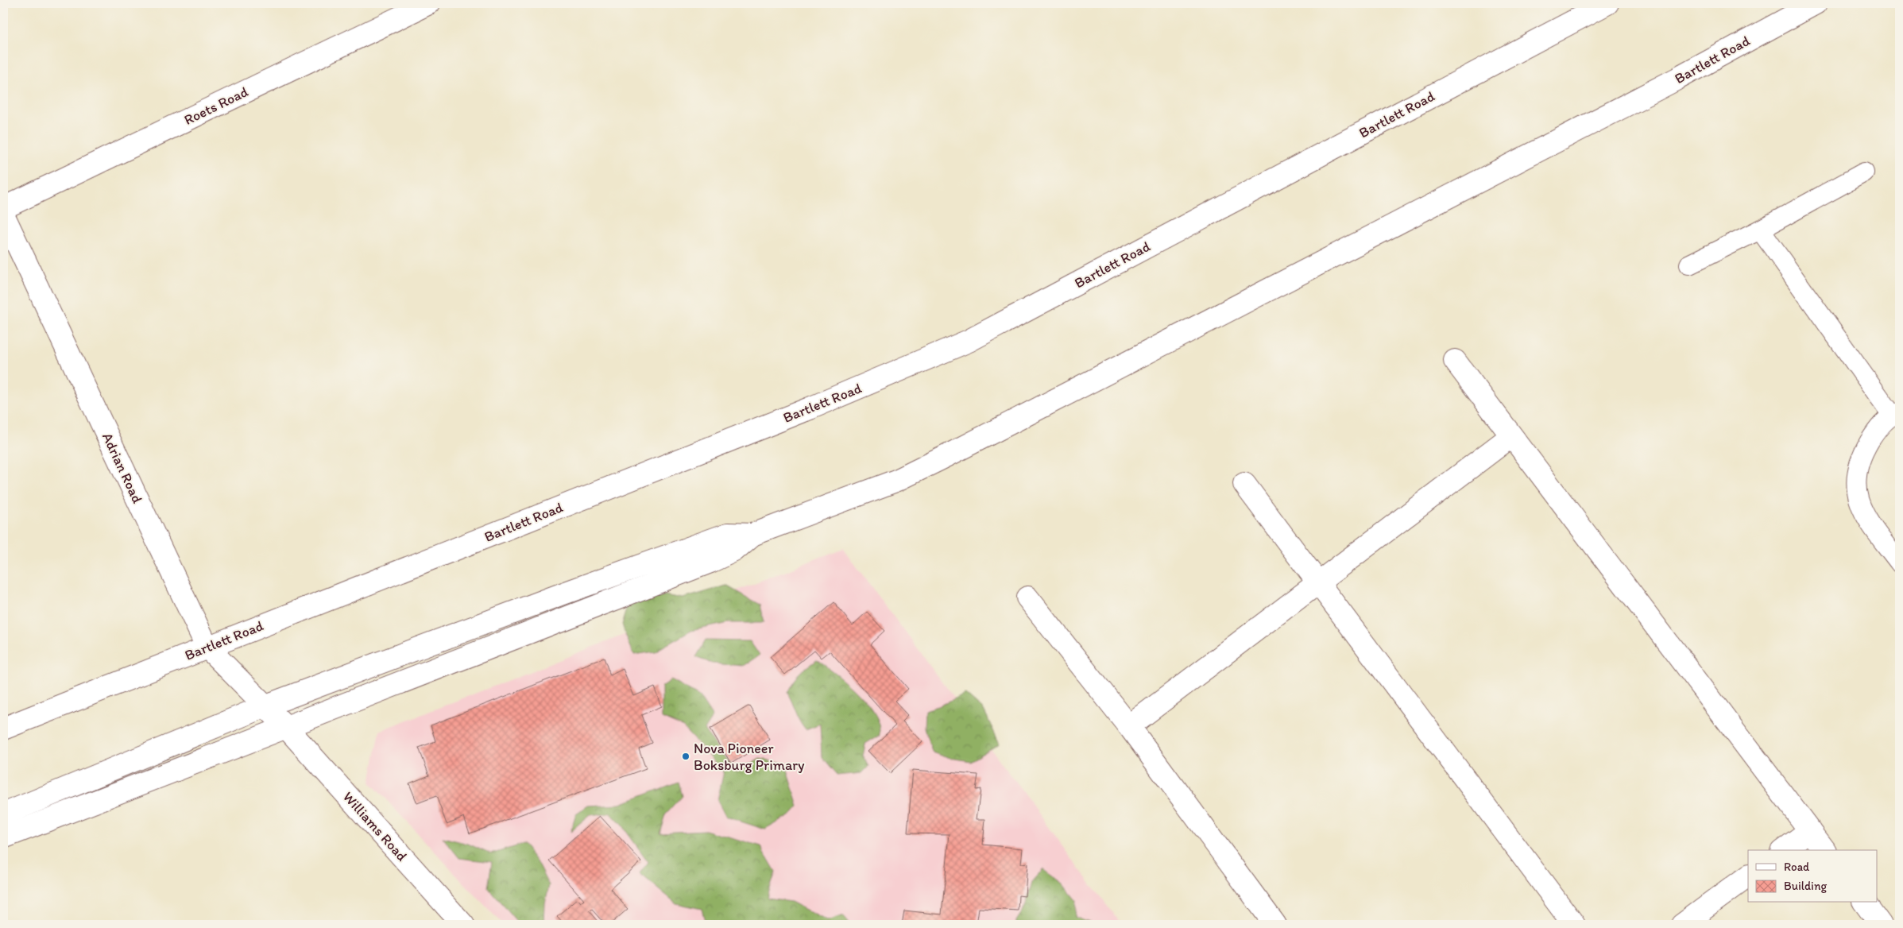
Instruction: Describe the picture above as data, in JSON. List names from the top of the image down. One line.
{"streets":{"street":["Bartlett Road","Roets Road","Adrian Road","Williams Road"]},"crossings":[["Bartlett Road","Adrian Road"],["Bartlett Road","Williams Road"],["Adrian Road","Williams Road"]],"places":["Nova Pioneer Boksburg Primary"],"legend":["Road","Building"]}
